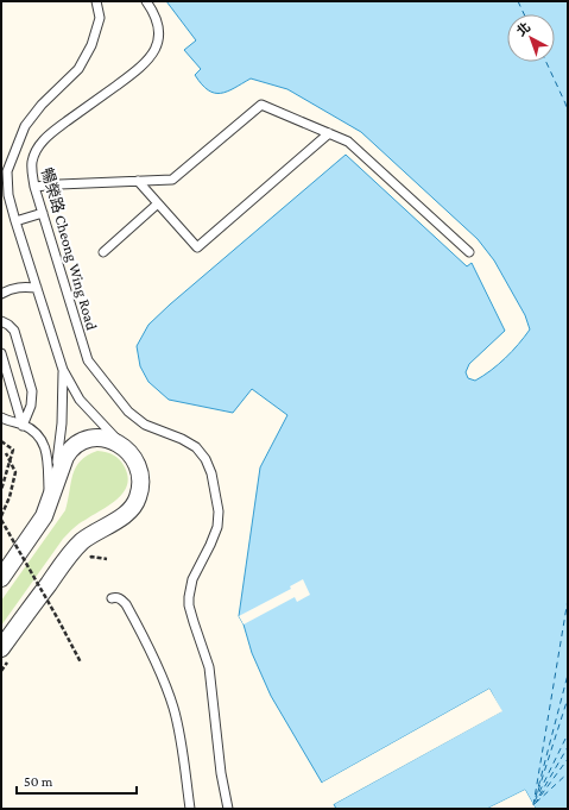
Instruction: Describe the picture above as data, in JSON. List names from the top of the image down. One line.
{"streets":{"lane":["暢榮路 Cheong Wing Road"]},"scale_bar":"50 m","north":"top left"}
